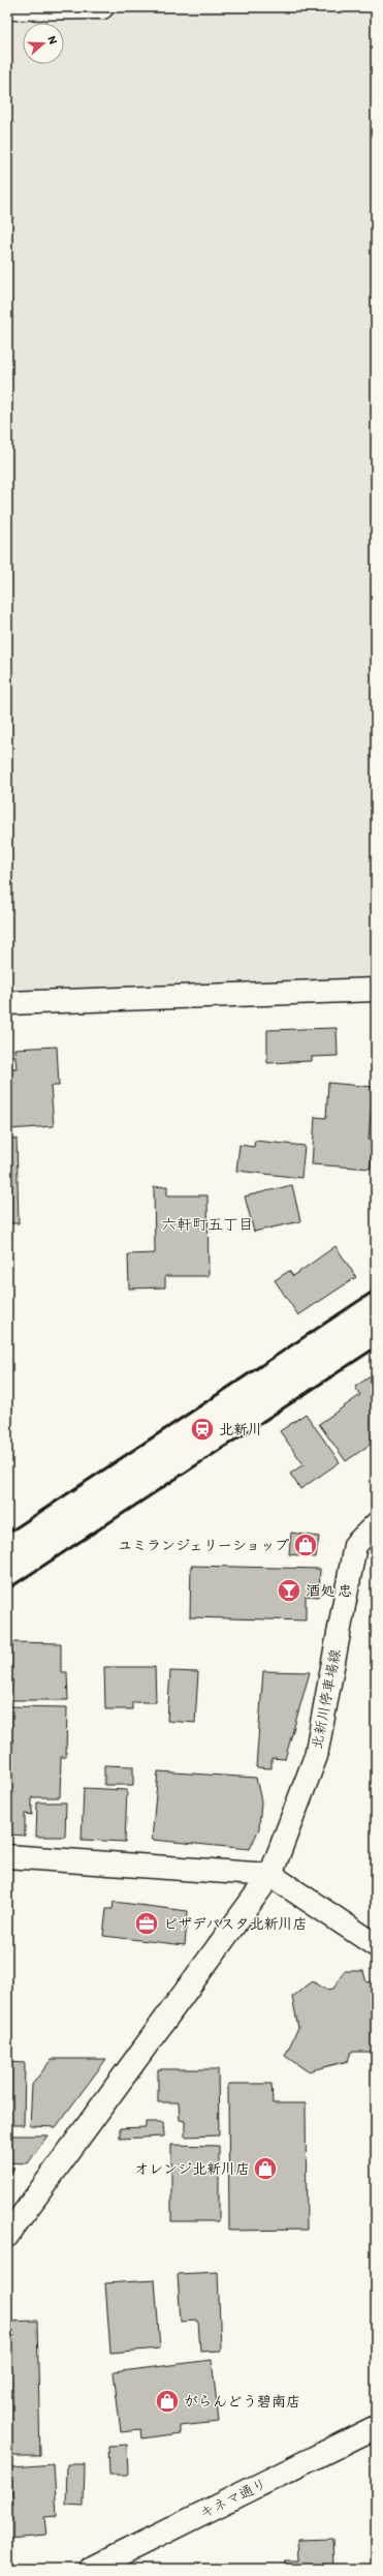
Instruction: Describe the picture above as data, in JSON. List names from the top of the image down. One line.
{"streets":{"street":["北新川停車場線","キネマ通り"]},"districts":["六軒町五丁目"],"places":{"station":["北新川"],"shop":["ユミランジェリーショップ","オレンジ北新川店","がらんどう碧南店"],"bar":["酒処 忠"],"office":["ピザデパスタ北新川店"]},"north":"right"}
